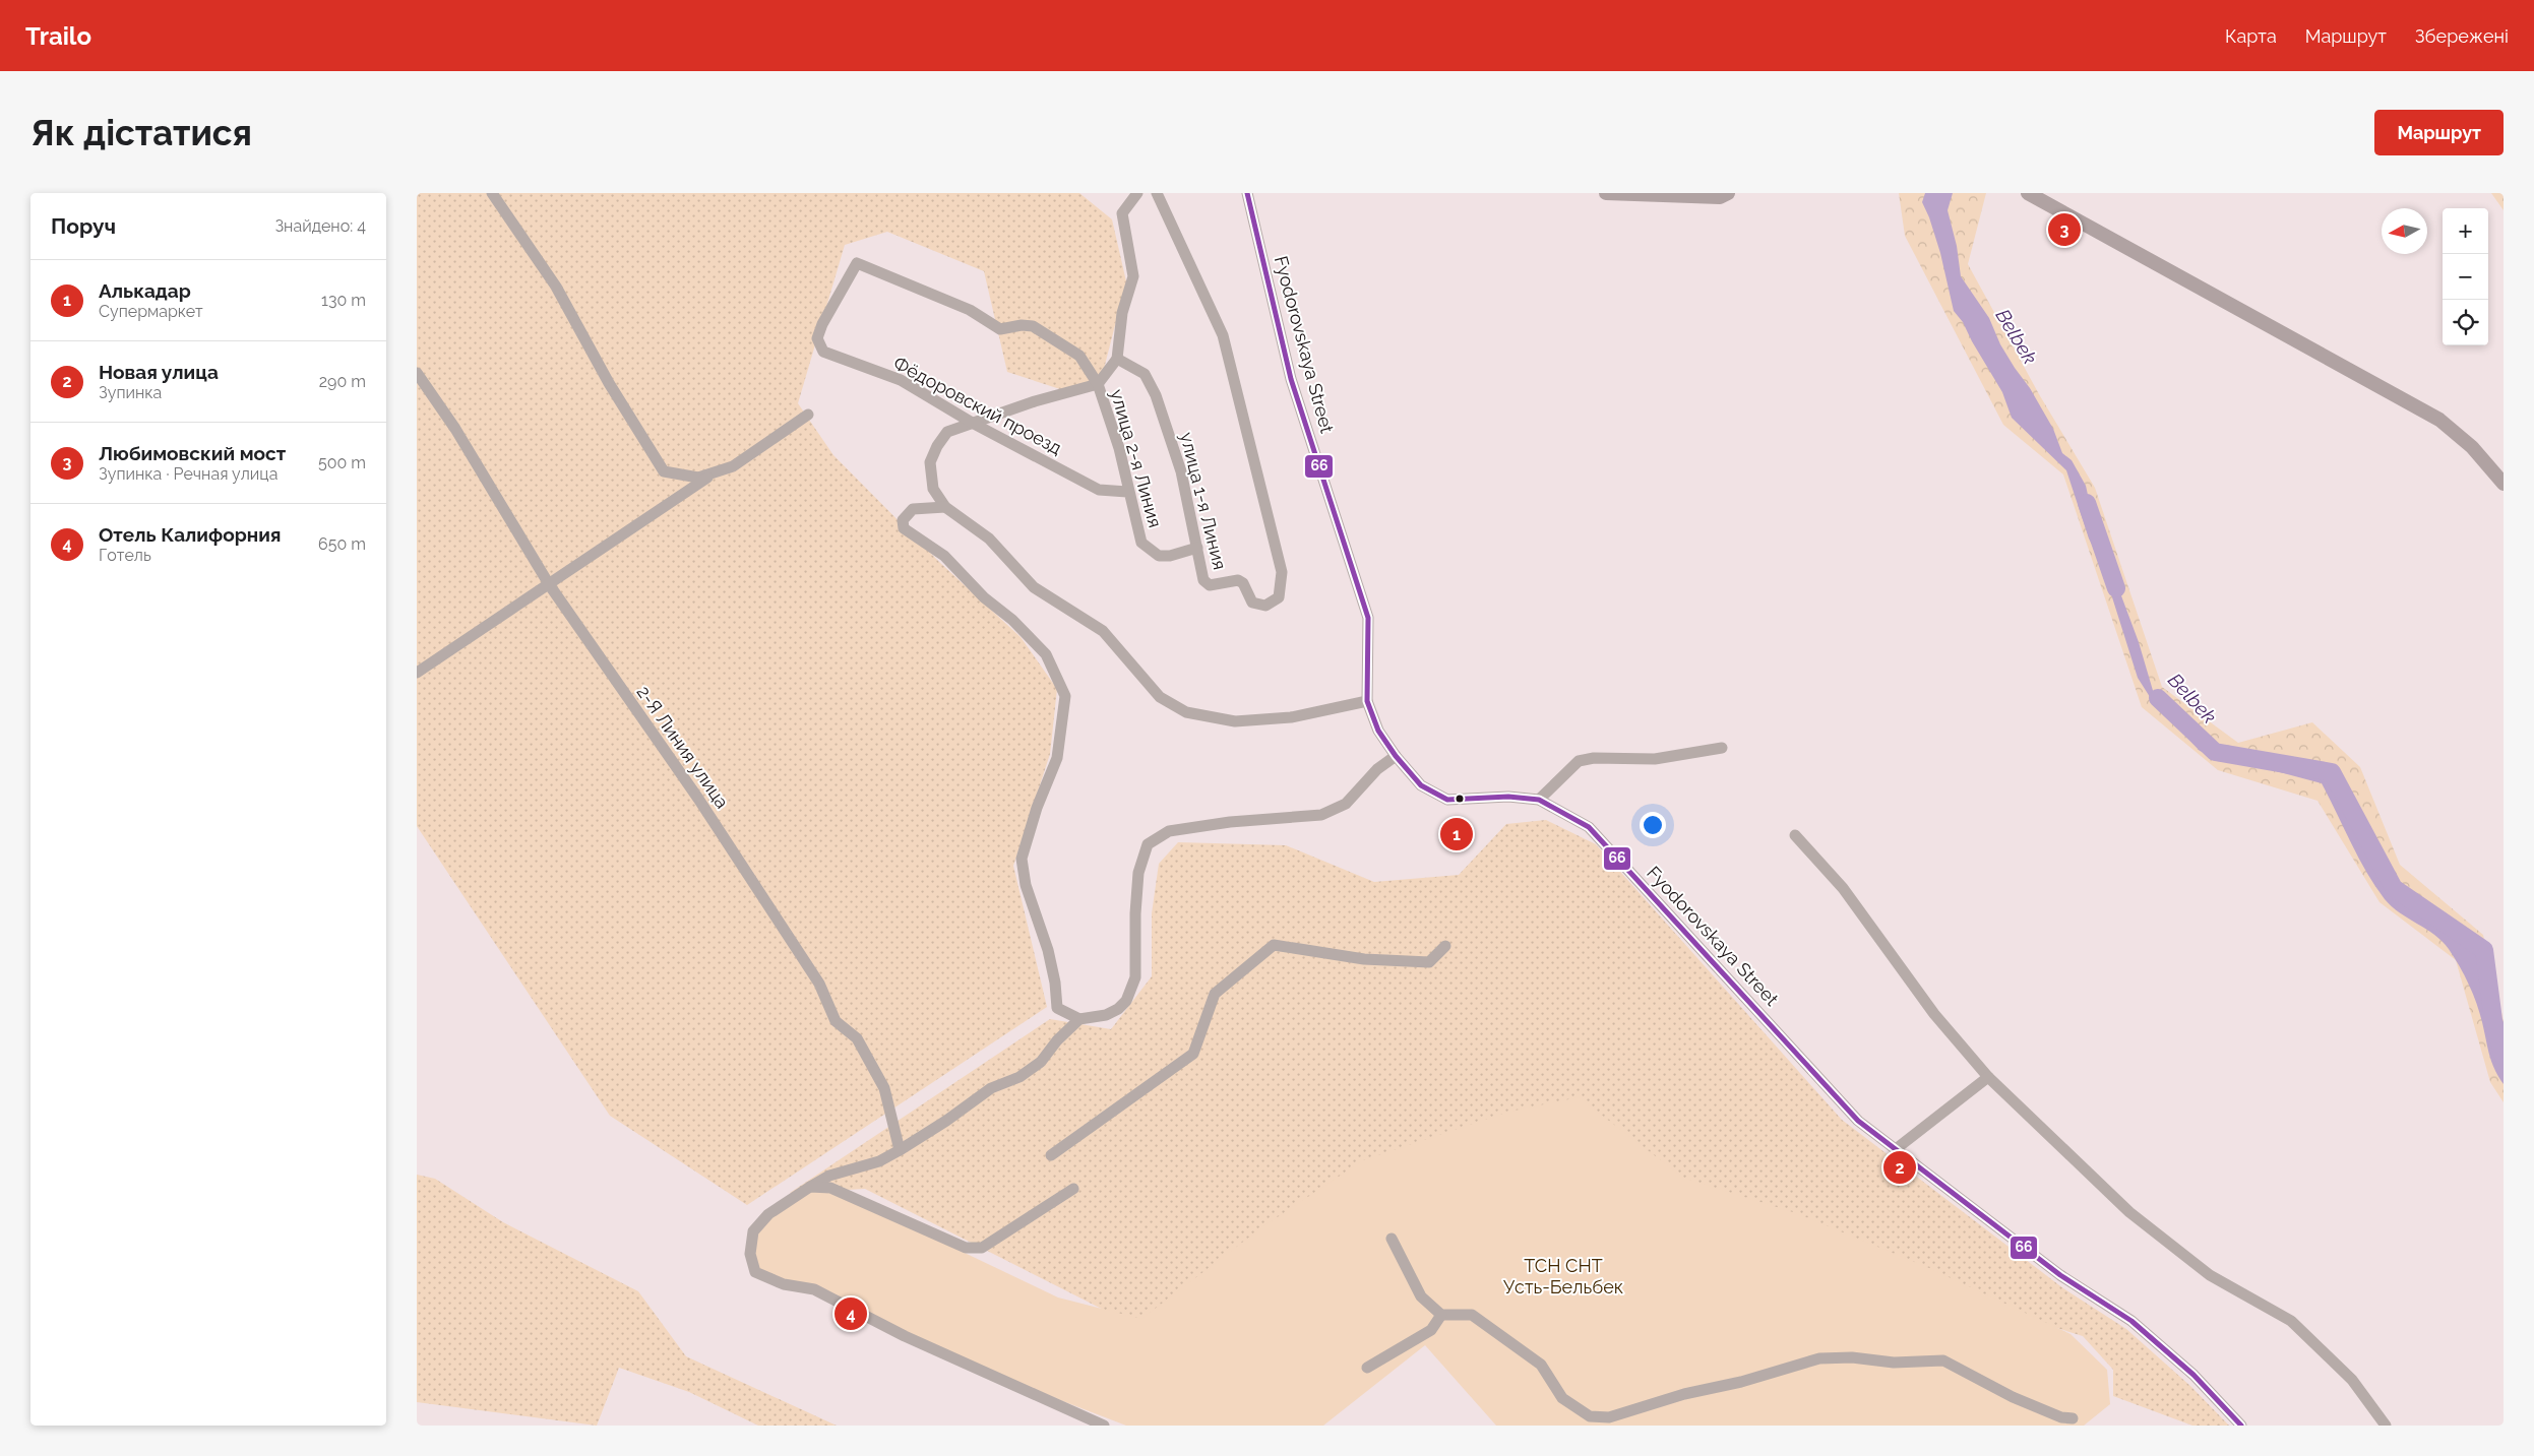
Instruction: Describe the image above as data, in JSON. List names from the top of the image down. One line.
{"streets":{"street":["Fyodorovskaya Street","Фёдоровский проезд","улица 2-я Линия","улица 1-я Линия","2-Я Линия улица"]},"crossings":[["Фёдоровский проезд","улица 2-я Линия"],["улица 2-я Линия","улица 1-я Линия"]],"water":["Belbek"],"parks":["ТСН СНТ Усть-Бельбек"],"lines":["transit line 66"],"north":"left","page":{"header":"Trailo","nav":["Карта","Маршрут","Збережені"],"buttons":"Маршрут","title":"Як дістатися","heading":["Поруч","Знайдено: 4"],"map_buttons":["+","−"],"pins":["3","1","2","4"],"list":[{"mark":"1","name":"Алькадар","note":"Супермаркет","value":"130 m"},{"mark":"2","name":"Новая улица","note":"Зупинка","value":"290 m"},{"mark":"3","name":"Любимовский мост","note":"Зупинка · Речная улица","value":"500 m"},{"mark":"4","name":"Отель Калифорния","note":"Готель","value":"650 m"}]}}
